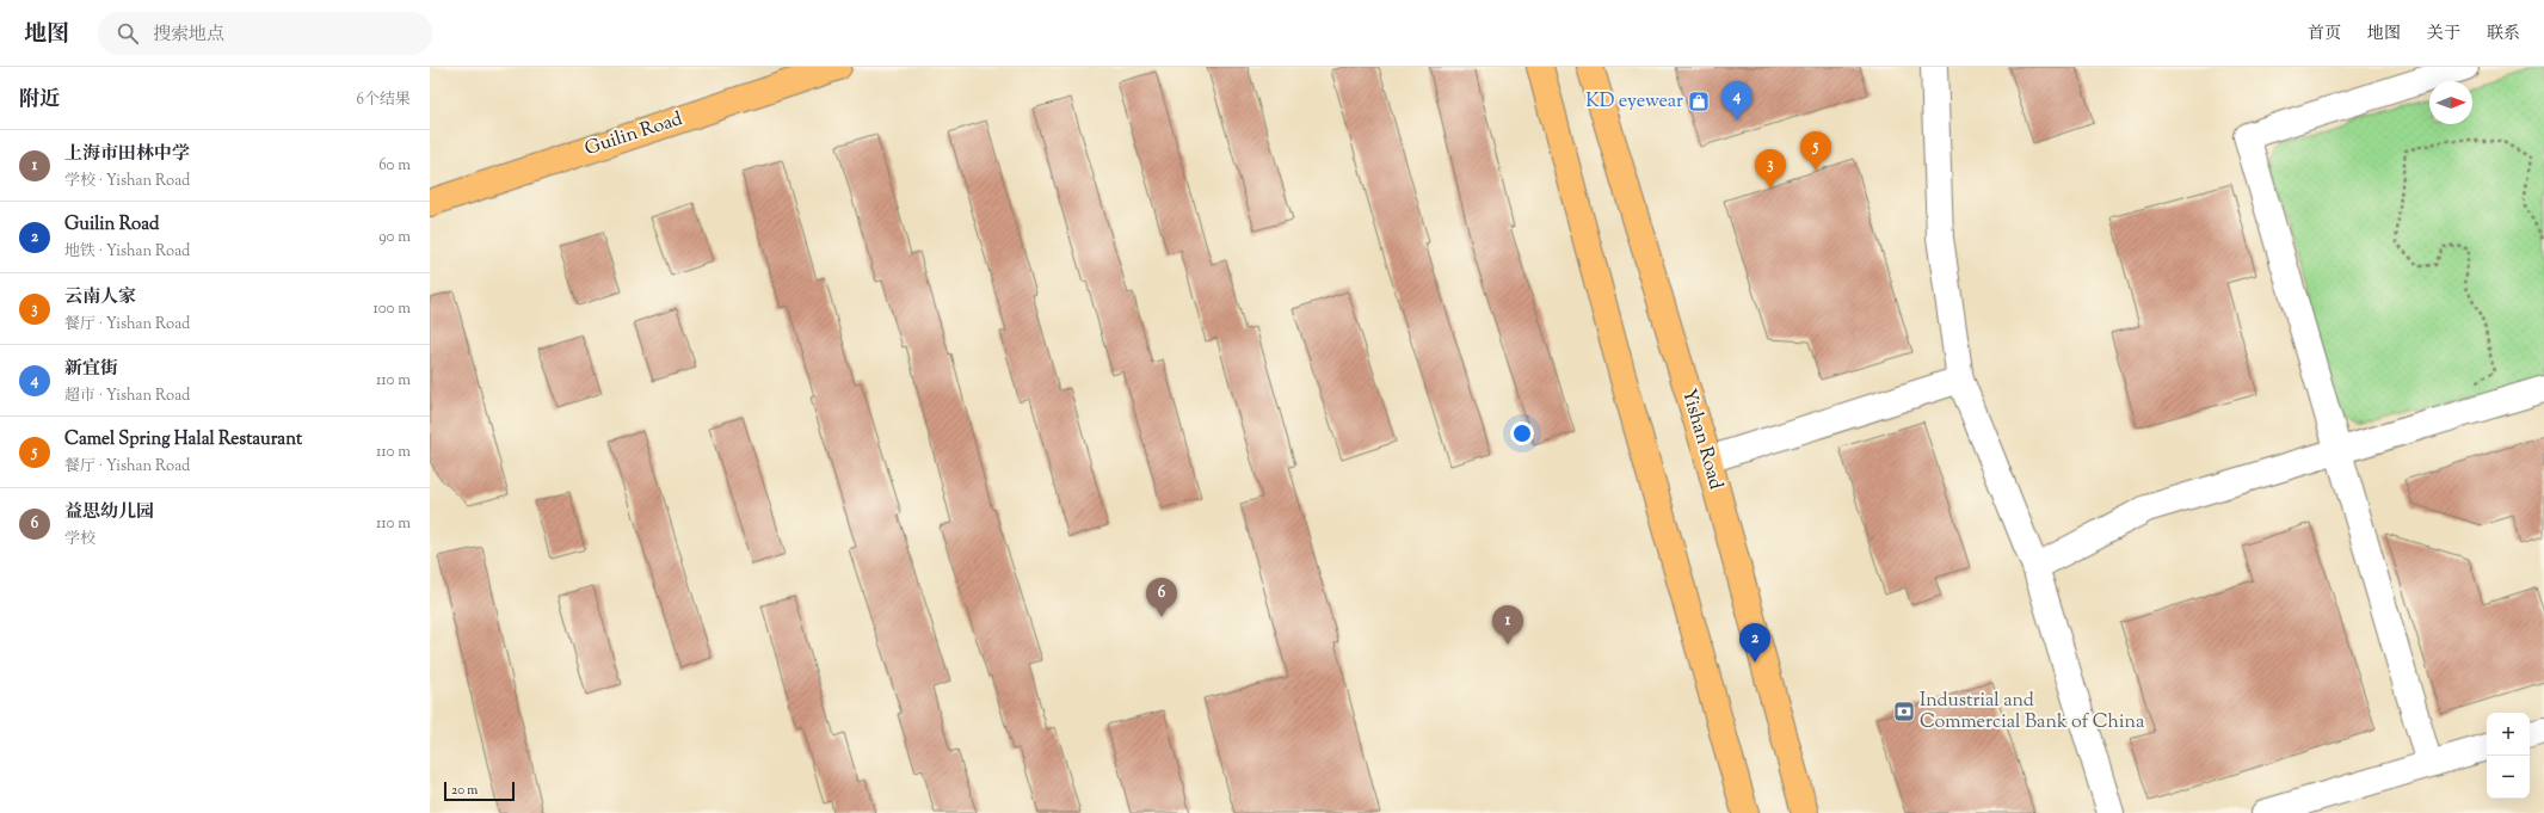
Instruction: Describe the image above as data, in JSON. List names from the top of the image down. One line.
{"streets":{"main road":["Guilin Road","Yishan Road"]},"places":{"shop":["KD eyewear"],"bank":["Industrial and Commercial Bank of China"]},"scale_bar":"20 m","north":"right","page":{"header":"地图","search":"搜索地点","nav":["首页","地图","关于","联系"],"heading":["附近","6个结果"],"pins":["4","5","3","6","1","2"],"list":[{"mark":"1","name":"上海市田林中学","note":"学校 · Yishan Road","value":"60 m"},{"mark":"2","name":"Guilin Road","note":"地铁 · Yishan Road","value":"90 m"},{"mark":"3","name":"云南人家","note":"餐厅 · Yishan Road","value":"100 m"},{"mark":"4","name":"新宜街","note":"超市 · Yishan Road","value":"110 m"},{"mark":"5","name":"Camel Spring Halal Restaurant","note":"餐厅 · Yishan Road","value":"110 m"},{"mark":"6","name":"益思幼儿园","note":"学校","value":"110 m"}],"map_buttons":["+","−"],"scale":"20 m"}}
